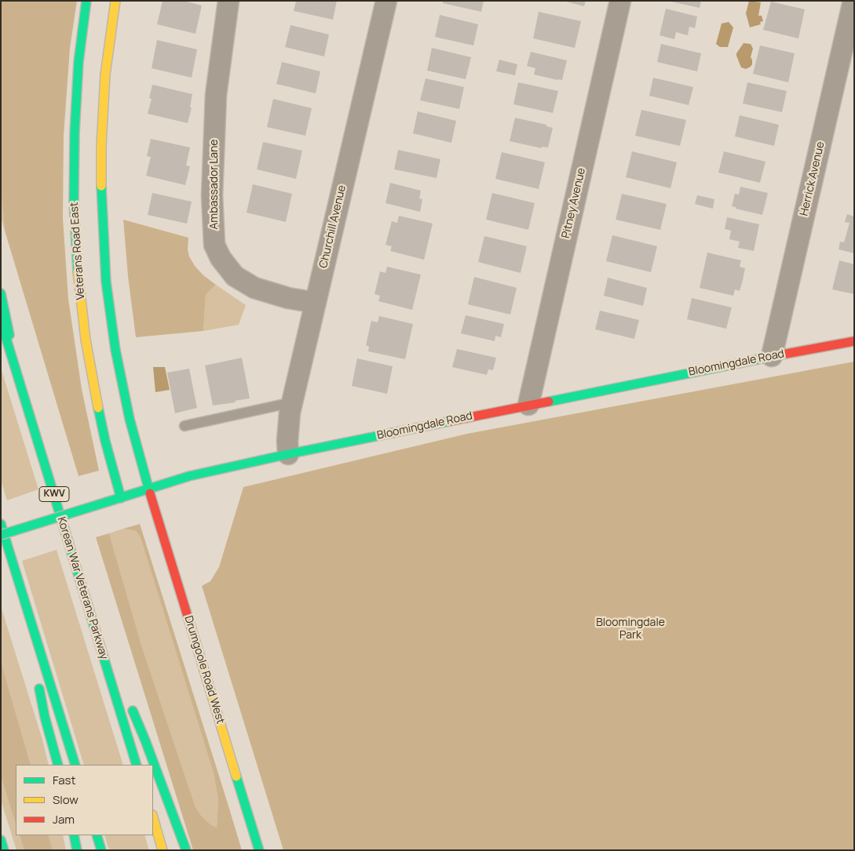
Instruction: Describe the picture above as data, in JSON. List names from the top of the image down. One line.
{"streets":{"main road":["Veterans Road East","Bloomingdale Road","KWV","Korean War Veterans Parkway","Drumgoole Road West"],"street":["Herrick Avenue","Ambassador Lane","Pitney Avenue","Churchill Avenue"]},"crossings":[["Herrick Avenue","Bloomingdale Road"],["Ambassador Lane","Churchill Avenue"],["Pitney Avenue","Bloomingdale Road"],["Churchill Avenue","Bloomingdale Road"],["Veterans Road East","Bloomingdale Road"],["Bloomingdale Road","Drumgoole Road West"]],"parks":["Bloomingdale Park"],"legend":["Fast","Slow","Jam"]}
